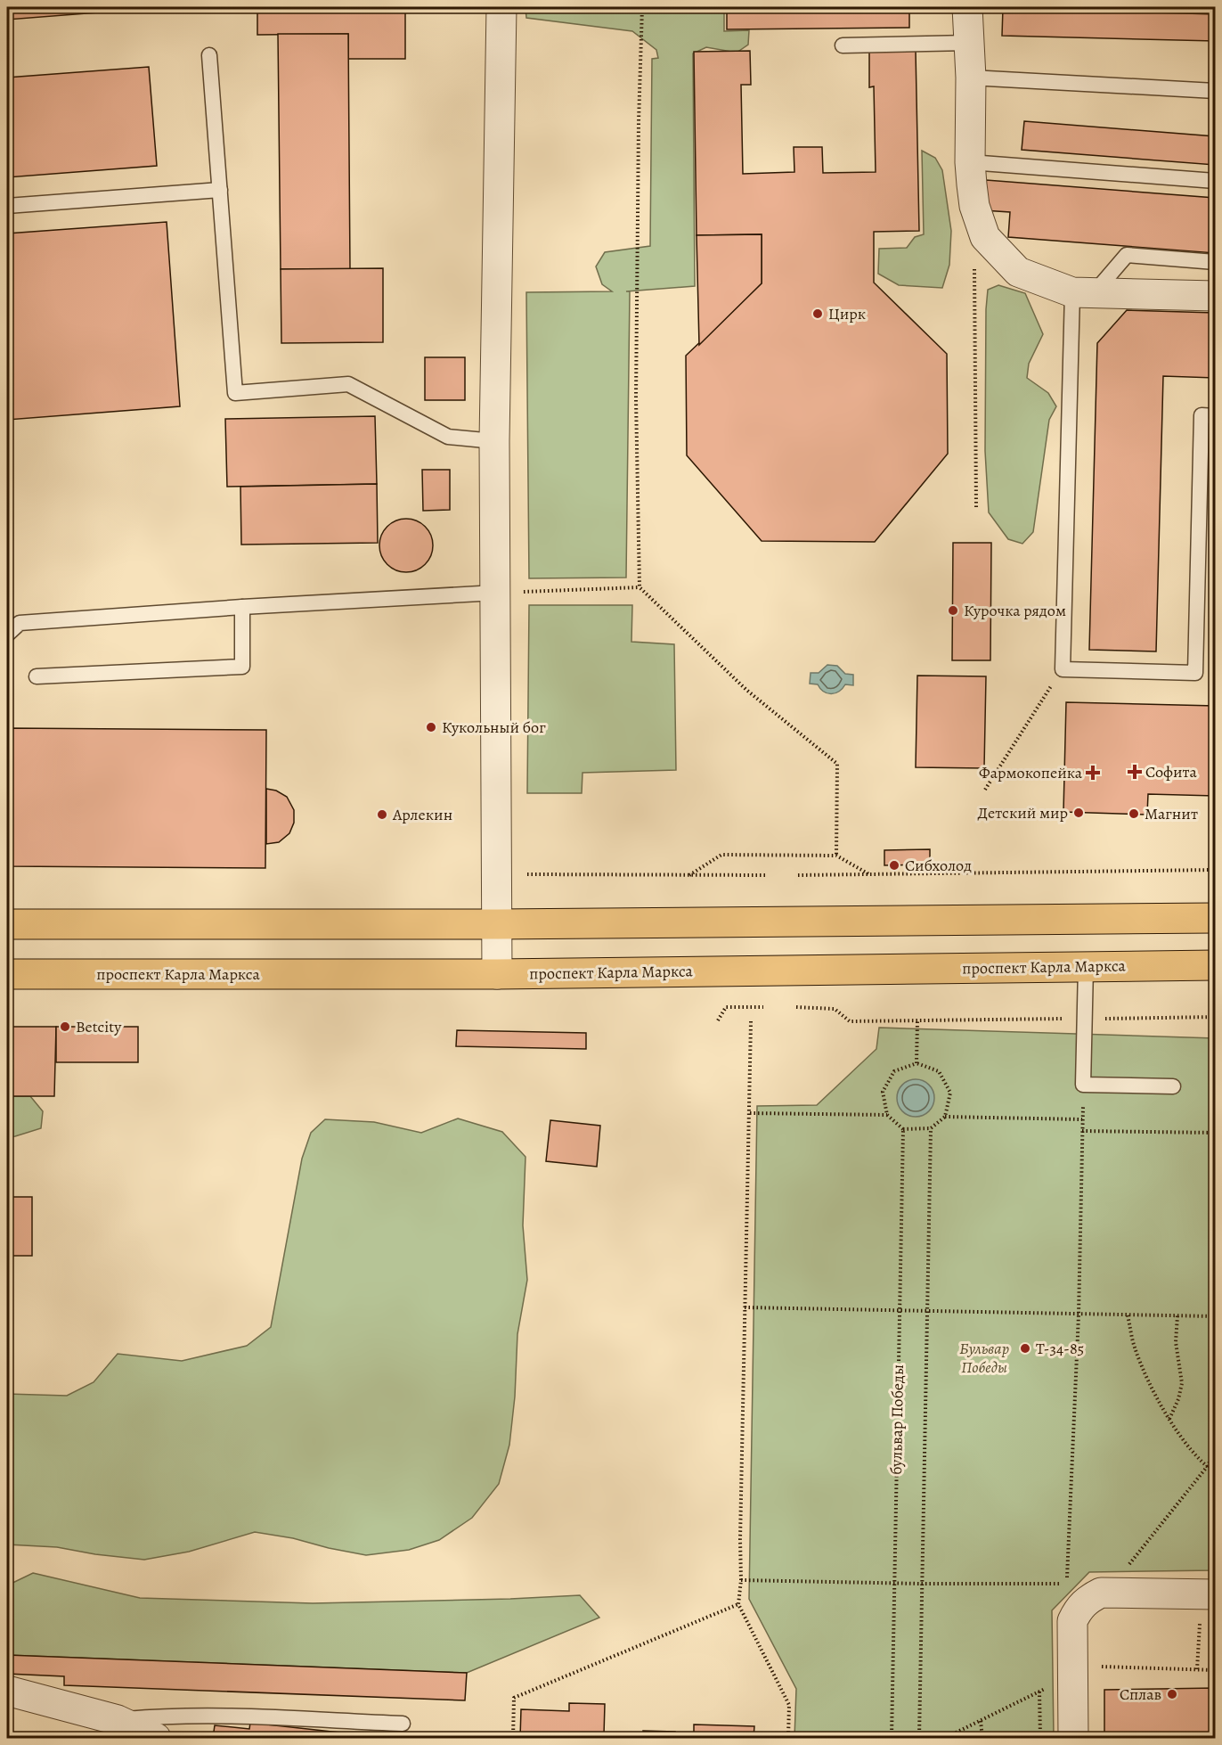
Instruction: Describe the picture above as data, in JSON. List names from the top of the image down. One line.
{"streets":{"main road":["проспект Карла Маркса"],"path":["бульвар Победы"]},"parks":["Бульвар Победы"],"places":{"other":["Цирк","Курочка рядом","Кукольный бог","Детский мир","Магнит","Арлекин","Сибхолод","Betcity","Т-34-85","Сплав"],"health":["Софита","Фармокопейка"]}}
